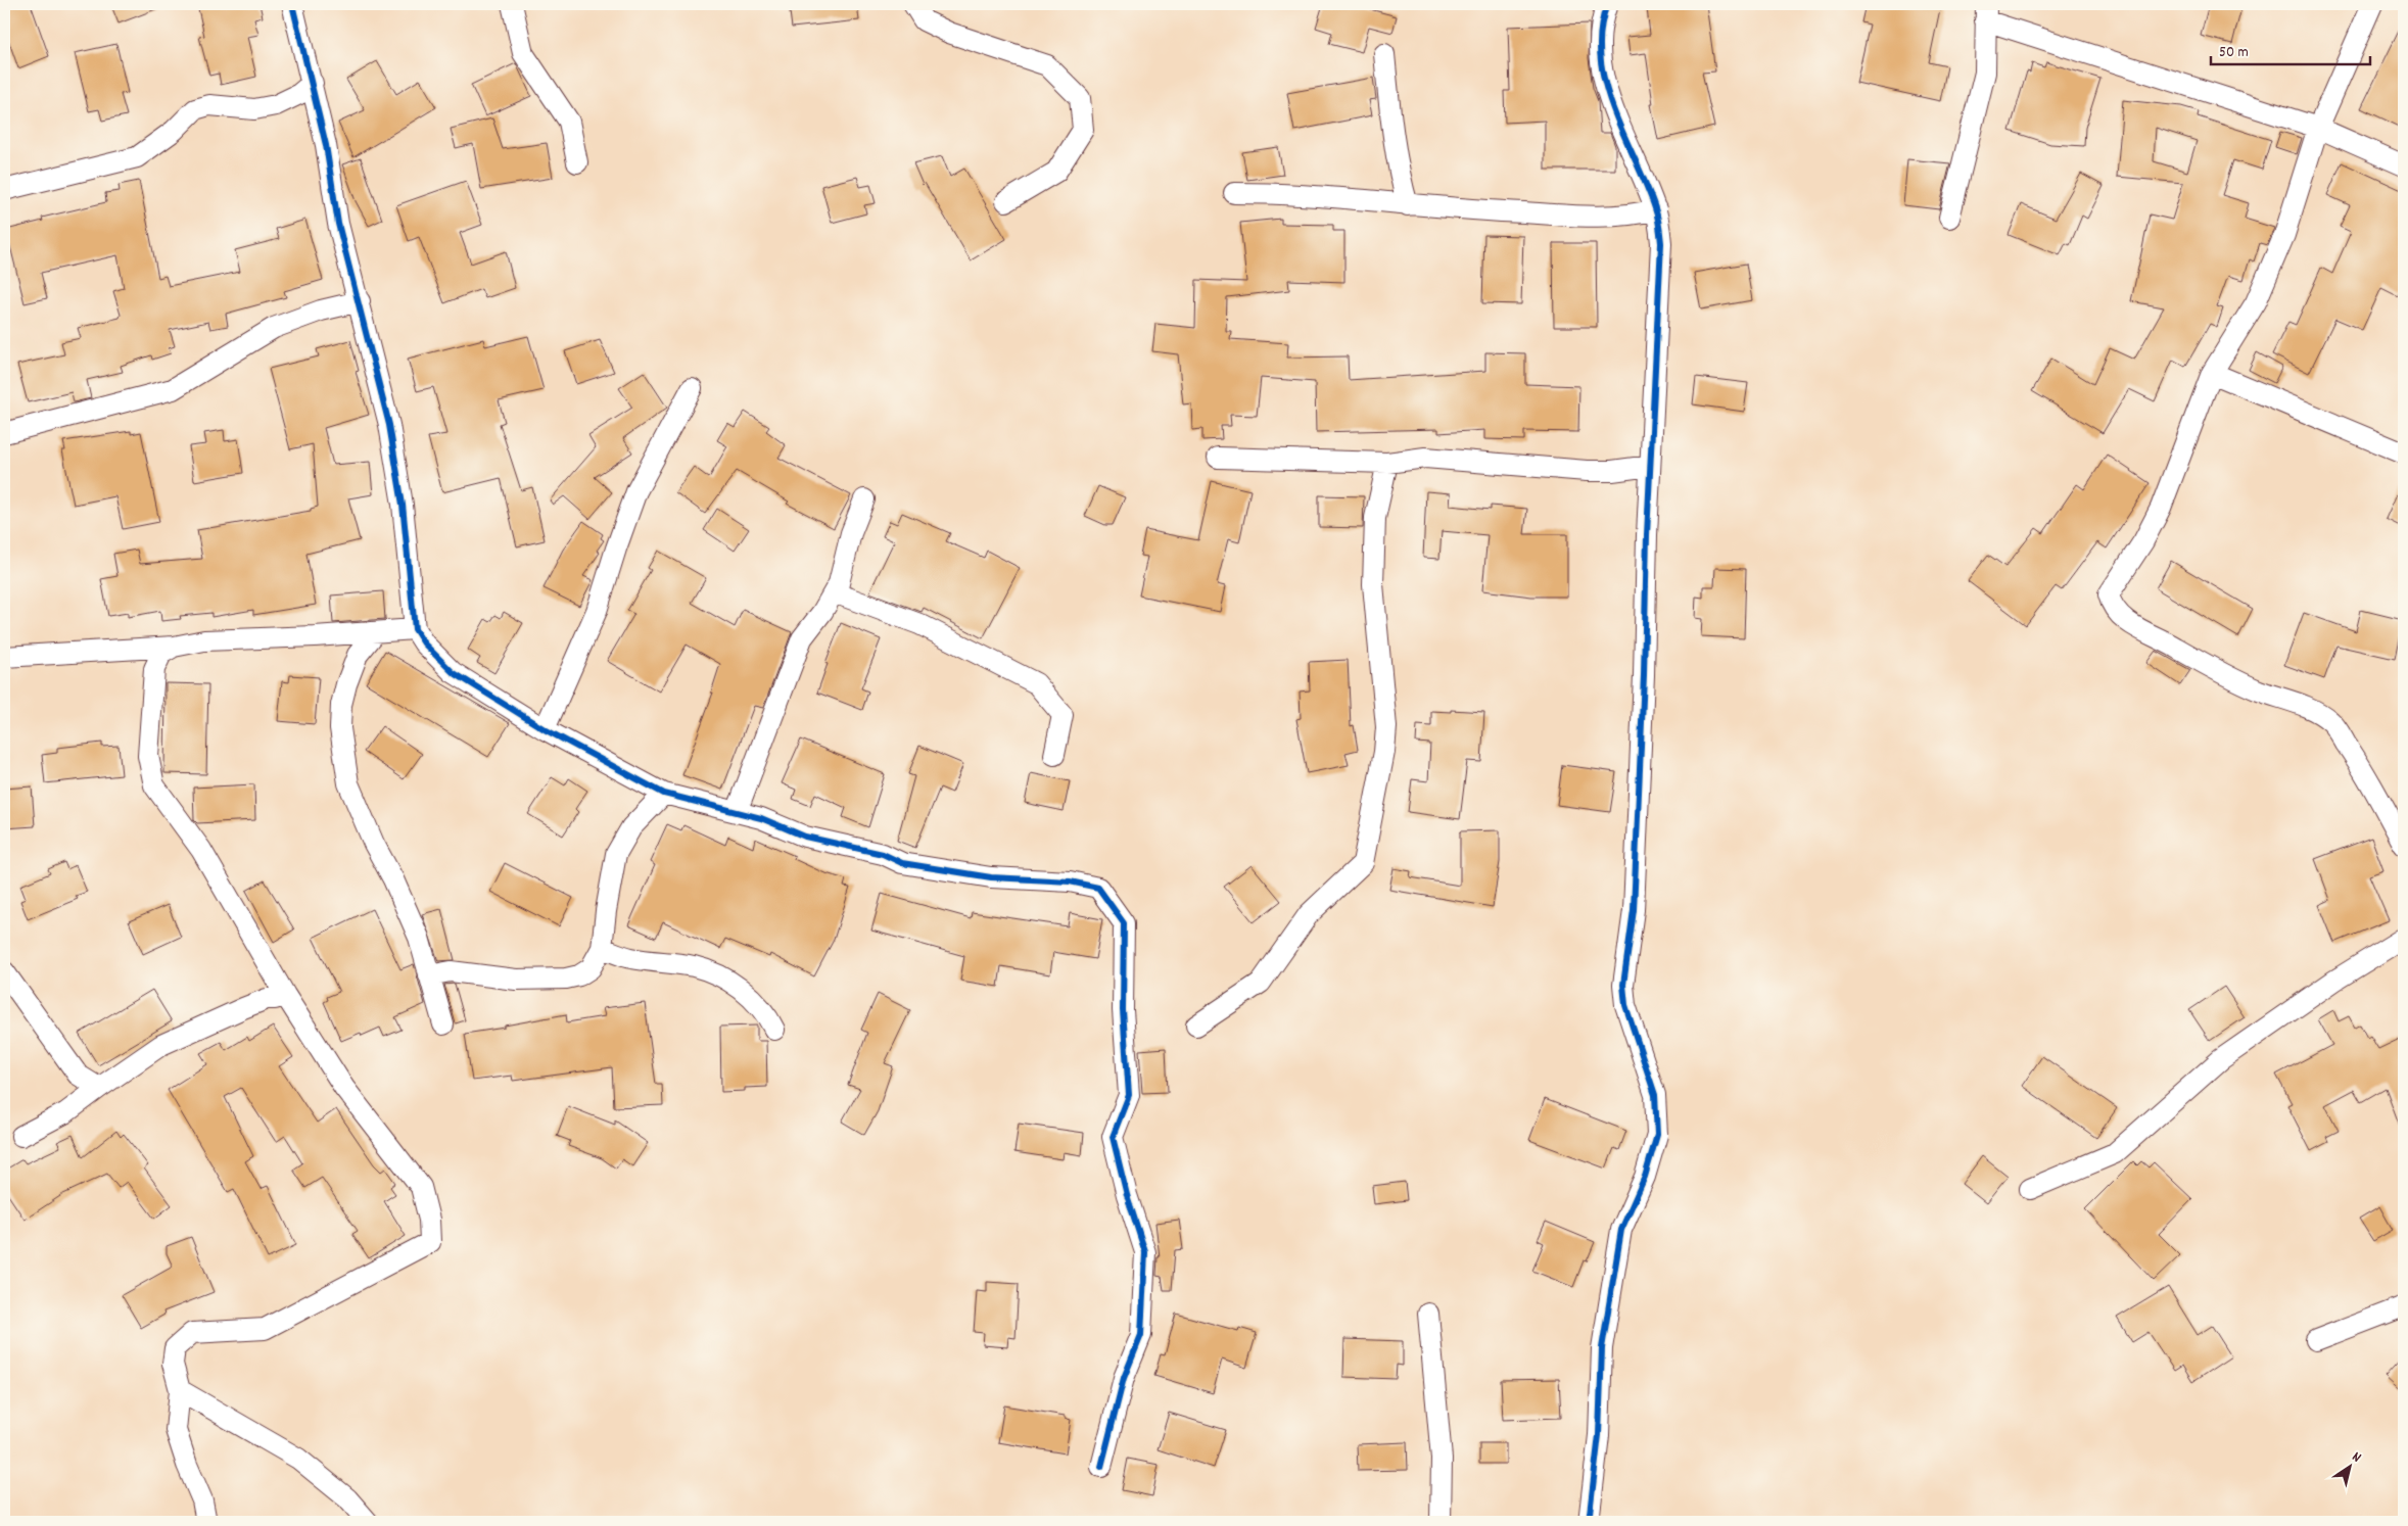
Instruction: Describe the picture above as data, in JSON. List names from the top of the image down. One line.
{"scale_bar":"50 m","north":"top right"}
